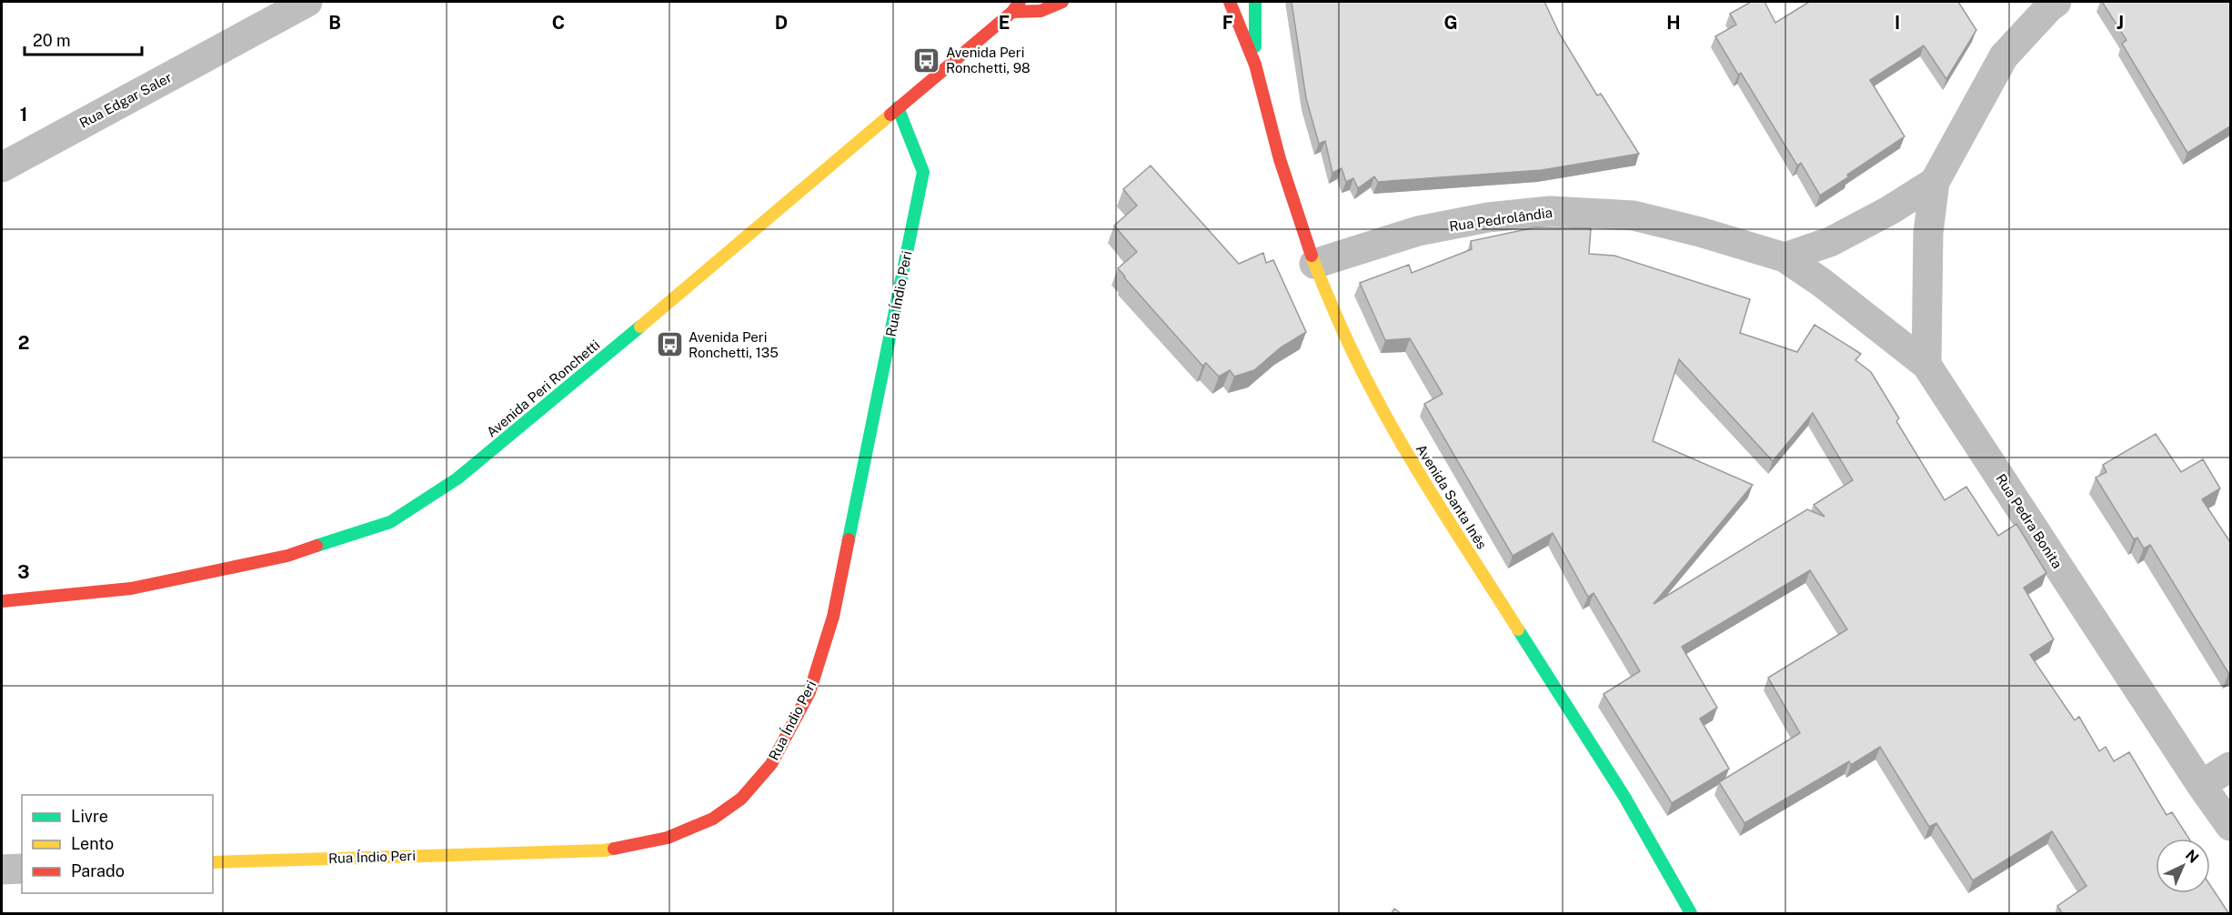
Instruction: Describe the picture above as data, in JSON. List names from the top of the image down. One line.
{"streets":{"main road":["Rua Índio Peri","Avenida Peri Ronchetti","Avenida Santa Inês"],"street":["Rua Edgar Saler","Rua Pedrolândia","Rua Pedra Bonita"]},"crossings":[["Rua Pedrolândia","Avenida Santa Inês"],["Rua Pedrolândia","Rua Pedra Bonita"],["Rua Índio Peri","Avenida Peri Ronchetti"]],"places":{"bus stop":["Avenida Peri Ronchetti, 98","Avenida Peri Ronchetti, 135"]},"legend":["Livre","Lento","Parado"],"scale_bar":"20 m","north":"top right","grid":{"columns":["B","C","D","E","F","G","H","I","J"],"rows":["1","2","3"]}}
